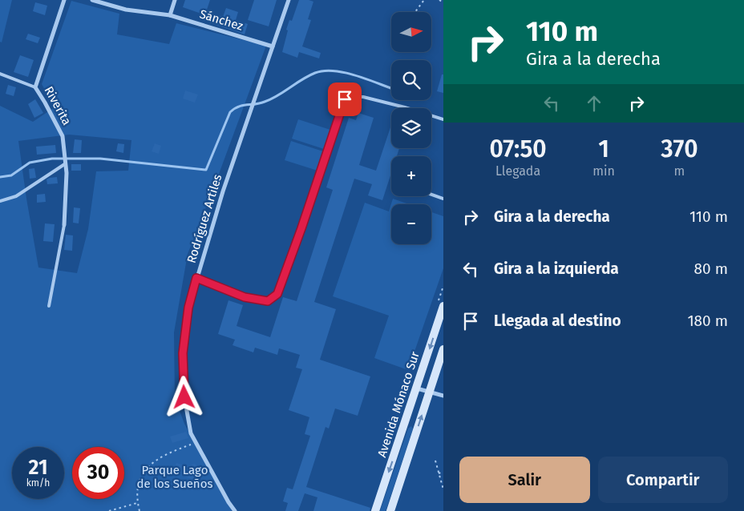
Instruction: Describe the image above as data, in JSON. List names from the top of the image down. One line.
{"streets":{"main road":["Avenida Mónaco Sur"],"street":["Sánchez","Riverita","Rodríguez Artiles"]},"crossings":[["Sánchez","Rodríguez Artiles"]],"parks":["Parque Lago de los Sueños"],"north":"right","page":{"turn":["110 m","Gira a la derecha"],"map_buttons":["+","−"],"eta":["07:50","Llegada","1","min","370","m"],"list":[{"name":"Gira a la derecha","value":"110 m"},{"name":"Gira a la izquierda","value":"80 m"},{"name":"Llegada al destino","value":"180 m"}],"speed":"21 km/h","limit":"30","buttons":["Salir","Compartir"]}}
